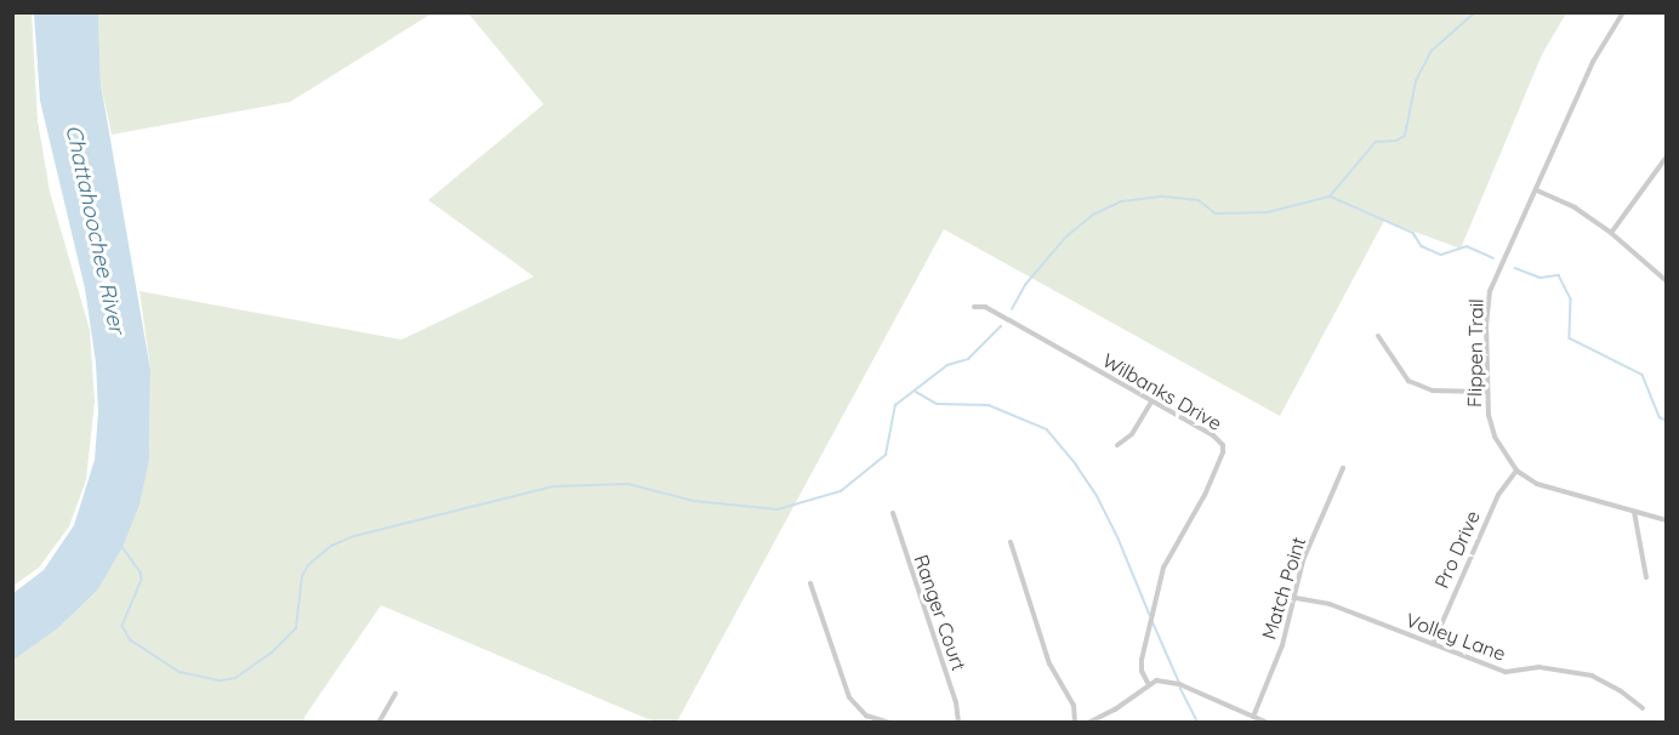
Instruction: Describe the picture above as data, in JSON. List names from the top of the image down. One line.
{"streets":{"street":["Flippen Trail","Wilbanks Drive","Pro Drive","Match Point","Ranger Court","Volley Lane"]},"crossings":[["Flippen Trail","Pro Drive"],["Pro Drive","Volley Lane"],["Match Point","Volley Lane"]],"water":["Chattahoochee River"]}
